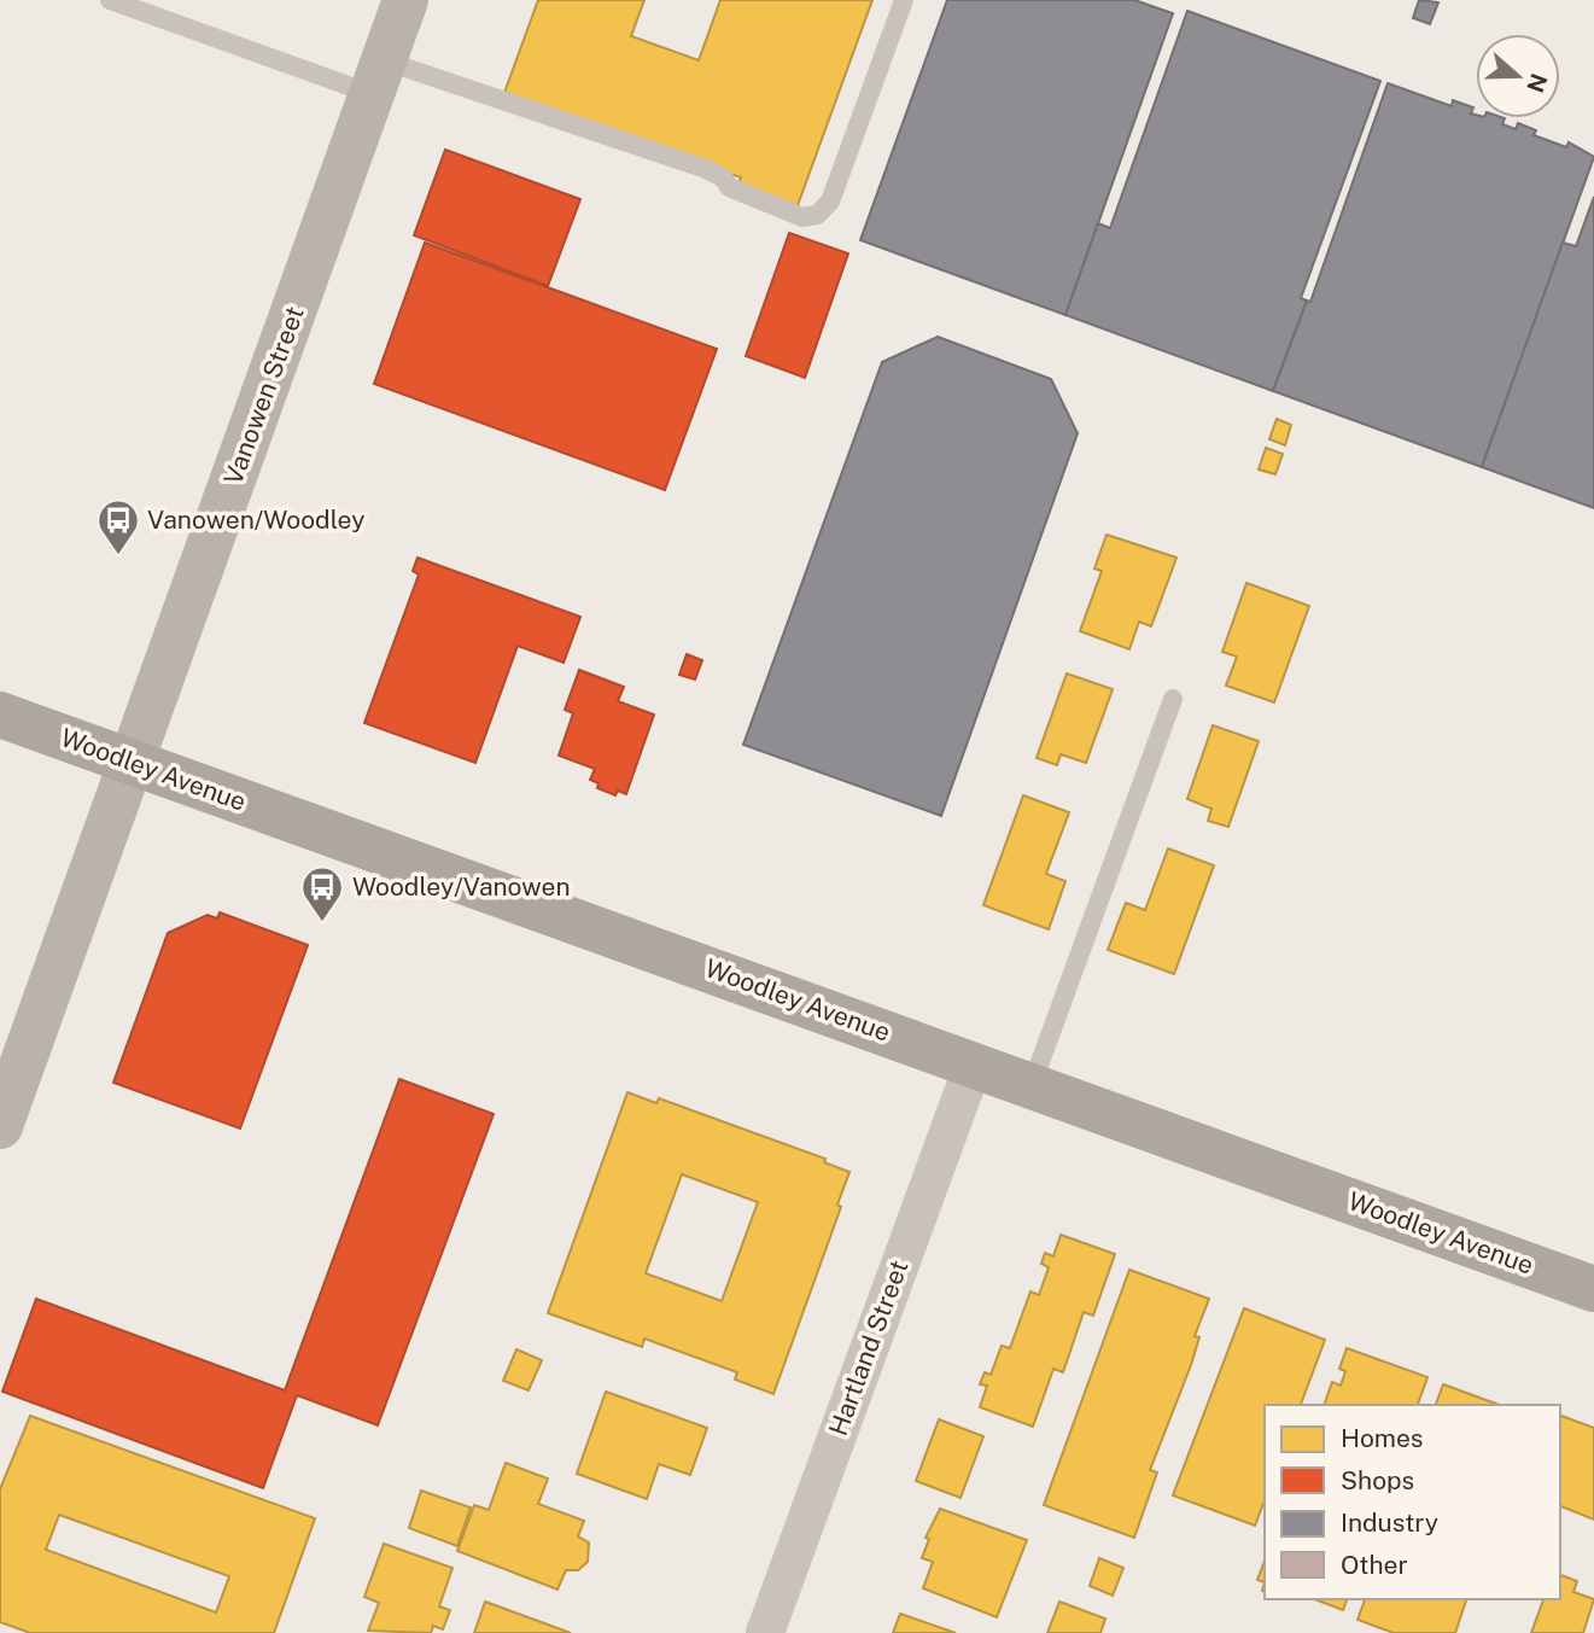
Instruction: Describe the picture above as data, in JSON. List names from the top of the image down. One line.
{"streets":{"main road":["Vanowen Street","Woodley Avenue"],"street":["Hartland Street"]},"crossings":[["Vanowen Street","Woodley Avenue"],["Woodley Avenue","Hartland Street"]],"places":{"bus stop":["Vanowen/Woodley","Woodley/Vanowen"]},"legend":["Homes","Shops","Industry","Other"],"north":"right"}
